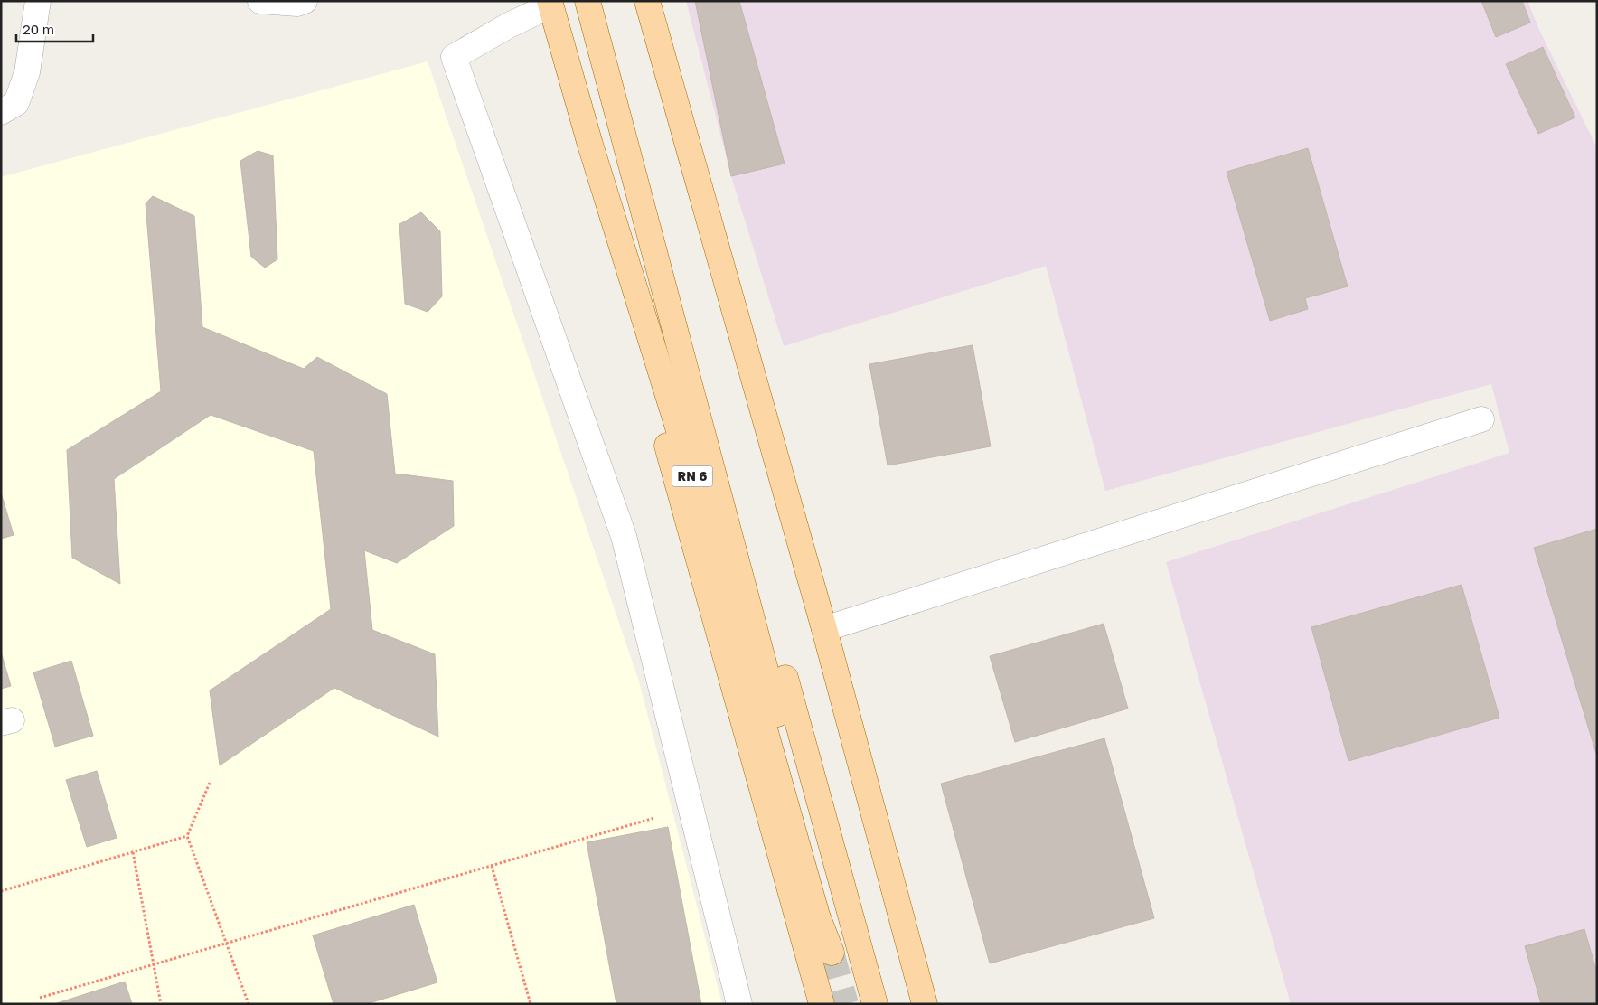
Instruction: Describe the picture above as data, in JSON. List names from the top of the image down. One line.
{"streets":{"main road":["RN 6"]},"scale_bar":"20 m"}
